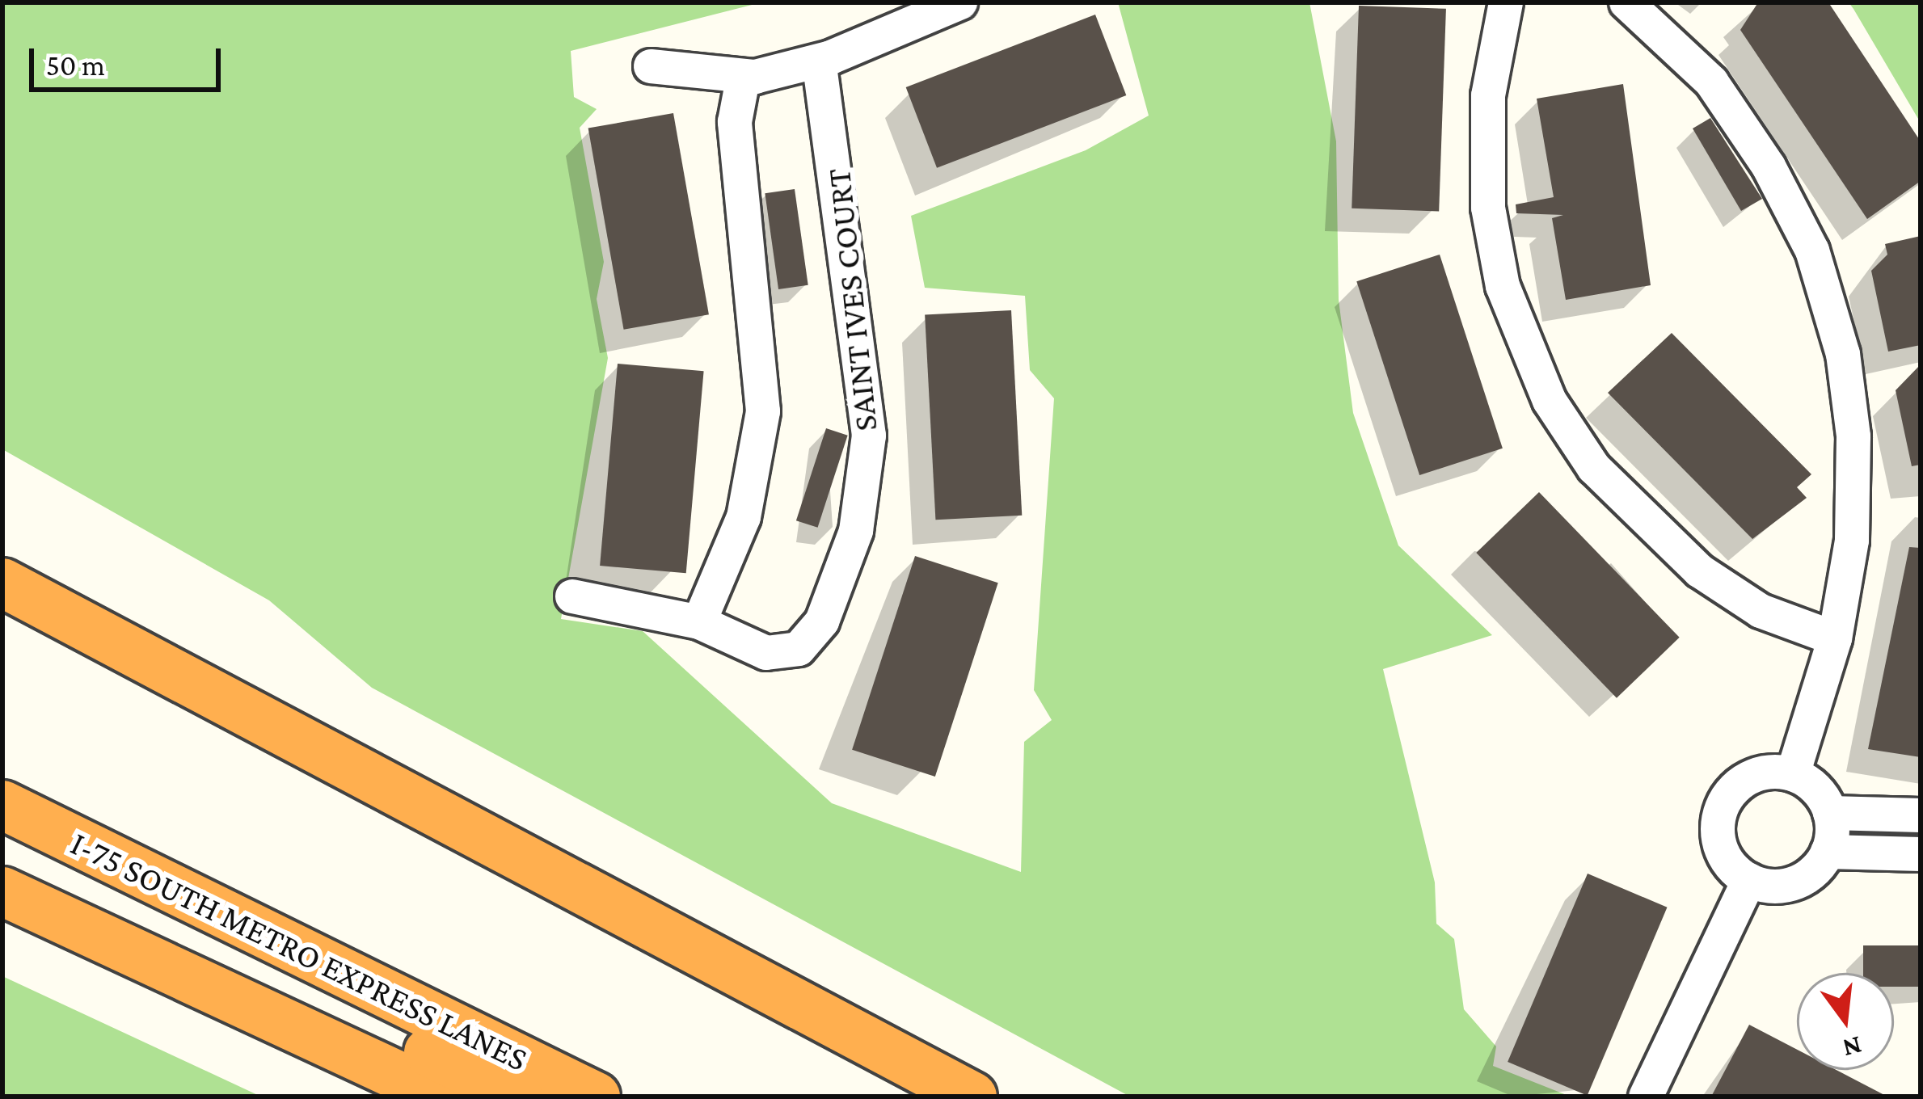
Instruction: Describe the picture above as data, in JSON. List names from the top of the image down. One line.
{"streets":{"highway":["I-75 SOUTH METRO EXPRESS LANES"],"street":["SAINT IVES COURT"]},"scale_bar":"50 m","north":"bottom"}
